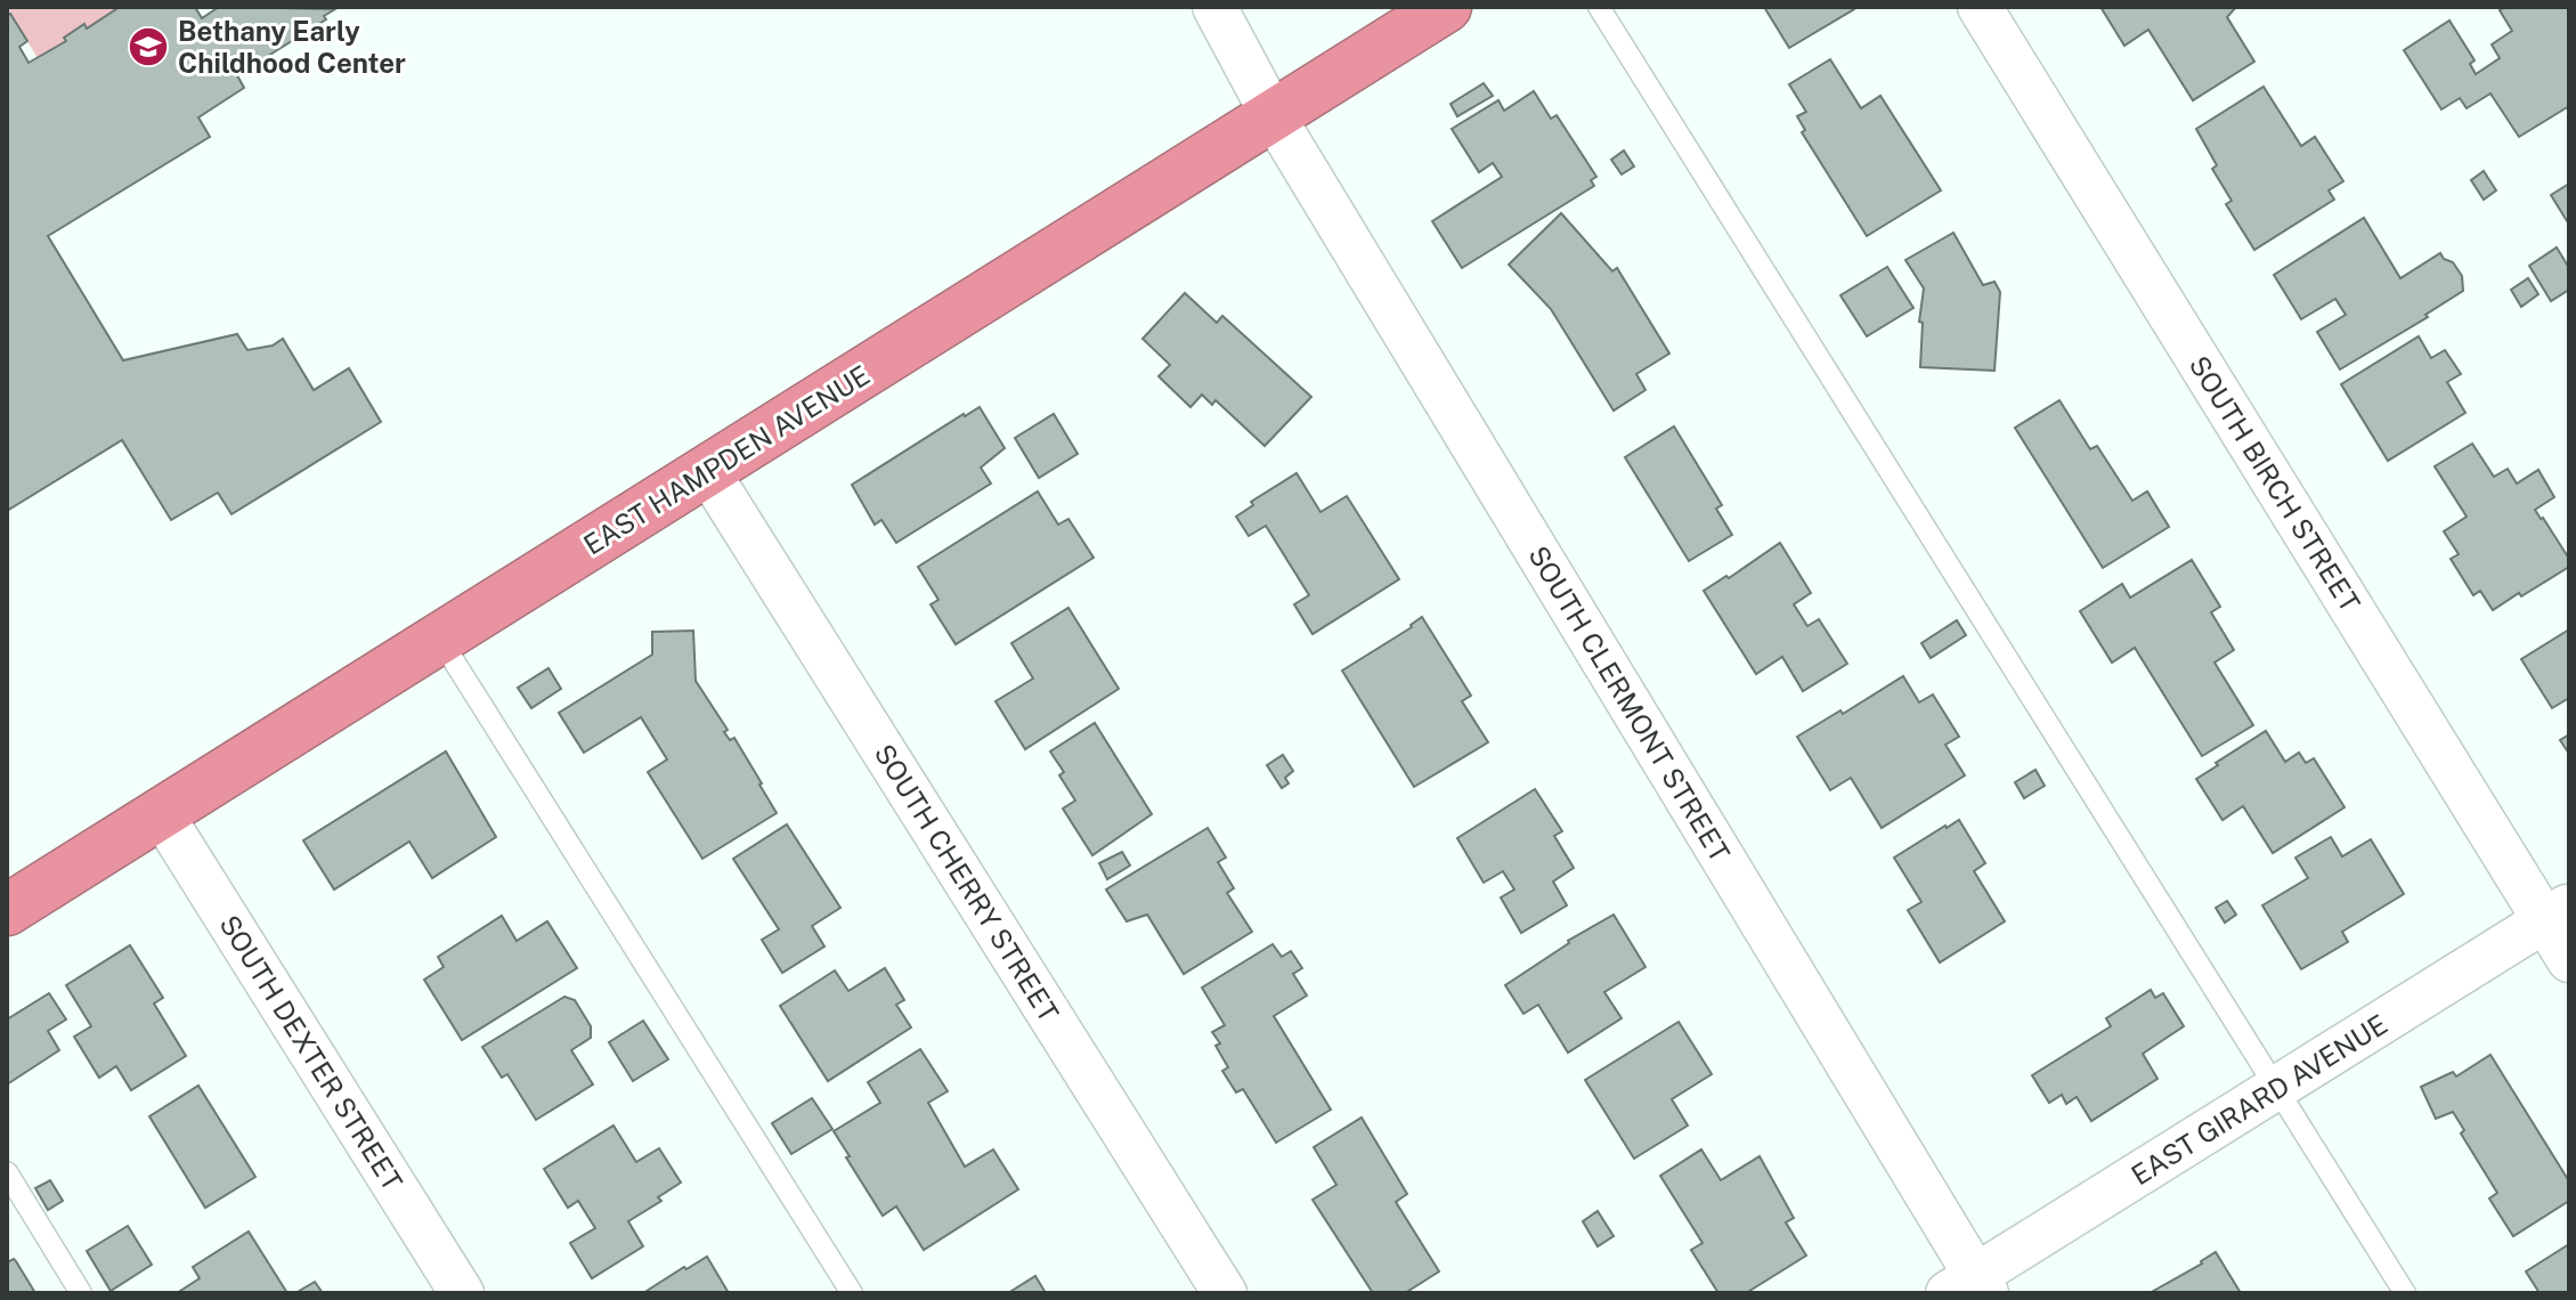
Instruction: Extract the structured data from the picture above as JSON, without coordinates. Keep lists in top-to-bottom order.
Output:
{
  "streets": {
    "highway": ["EAST HAMPDEN AVENUE"],
    "street": [
      "SOUTH BIRCH STREET",
      "SOUTH CLERMONT STREET",
      "SOUTH CHERRY STREET",
      "SOUTH DEXTER STREET",
      "EAST GIRARD AVENUE"
    ]
  },
  "crossings": [
    ["EAST HAMPDEN AVENUE", "SOUTH CLERMONT STREET"],
    ["EAST HAMPDEN AVENUE", "SOUTH CHERRY STREET"],
    ["EAST HAMPDEN AVENUE", "SOUTH DEXTER STREET"],
    ["SOUTH BIRCH STREET", "EAST GIRARD AVENUE"],
    ["SOUTH CLERMONT STREET", "EAST GIRARD AVENUE"]
  ],
  "places": {
    "school or university": ["Bethany Early Childhood Center"]
  }
}
